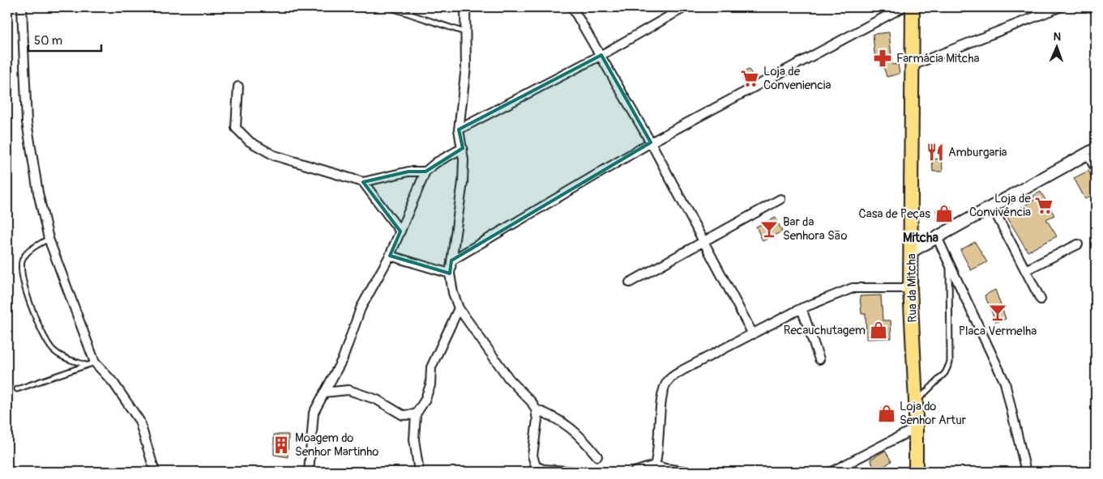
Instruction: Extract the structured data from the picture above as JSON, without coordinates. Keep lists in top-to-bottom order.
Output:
{
  "streets": {
    "main road": ["Rua da Mitcha"]
  },
  "districts": ["Mitcha"],
  "places": {
    "pharmacy": ["Farmácia Mitcha"],
    "supermarket": ["Loja de Conveniencia", "Loja de Convivência"],
    "restaurant": ["Amburgaria"],
    "shop": ["Casa de Peças", "Recauchutagem", "Loja do Senhor Artur"],
    "bar": ["Bar da Senhora São", "Placa Vermelha"],
    "building": ["Moagem do Senhor Martinho"]
  },
  "scale_bar": "50 m",
  "north": "top"
}
